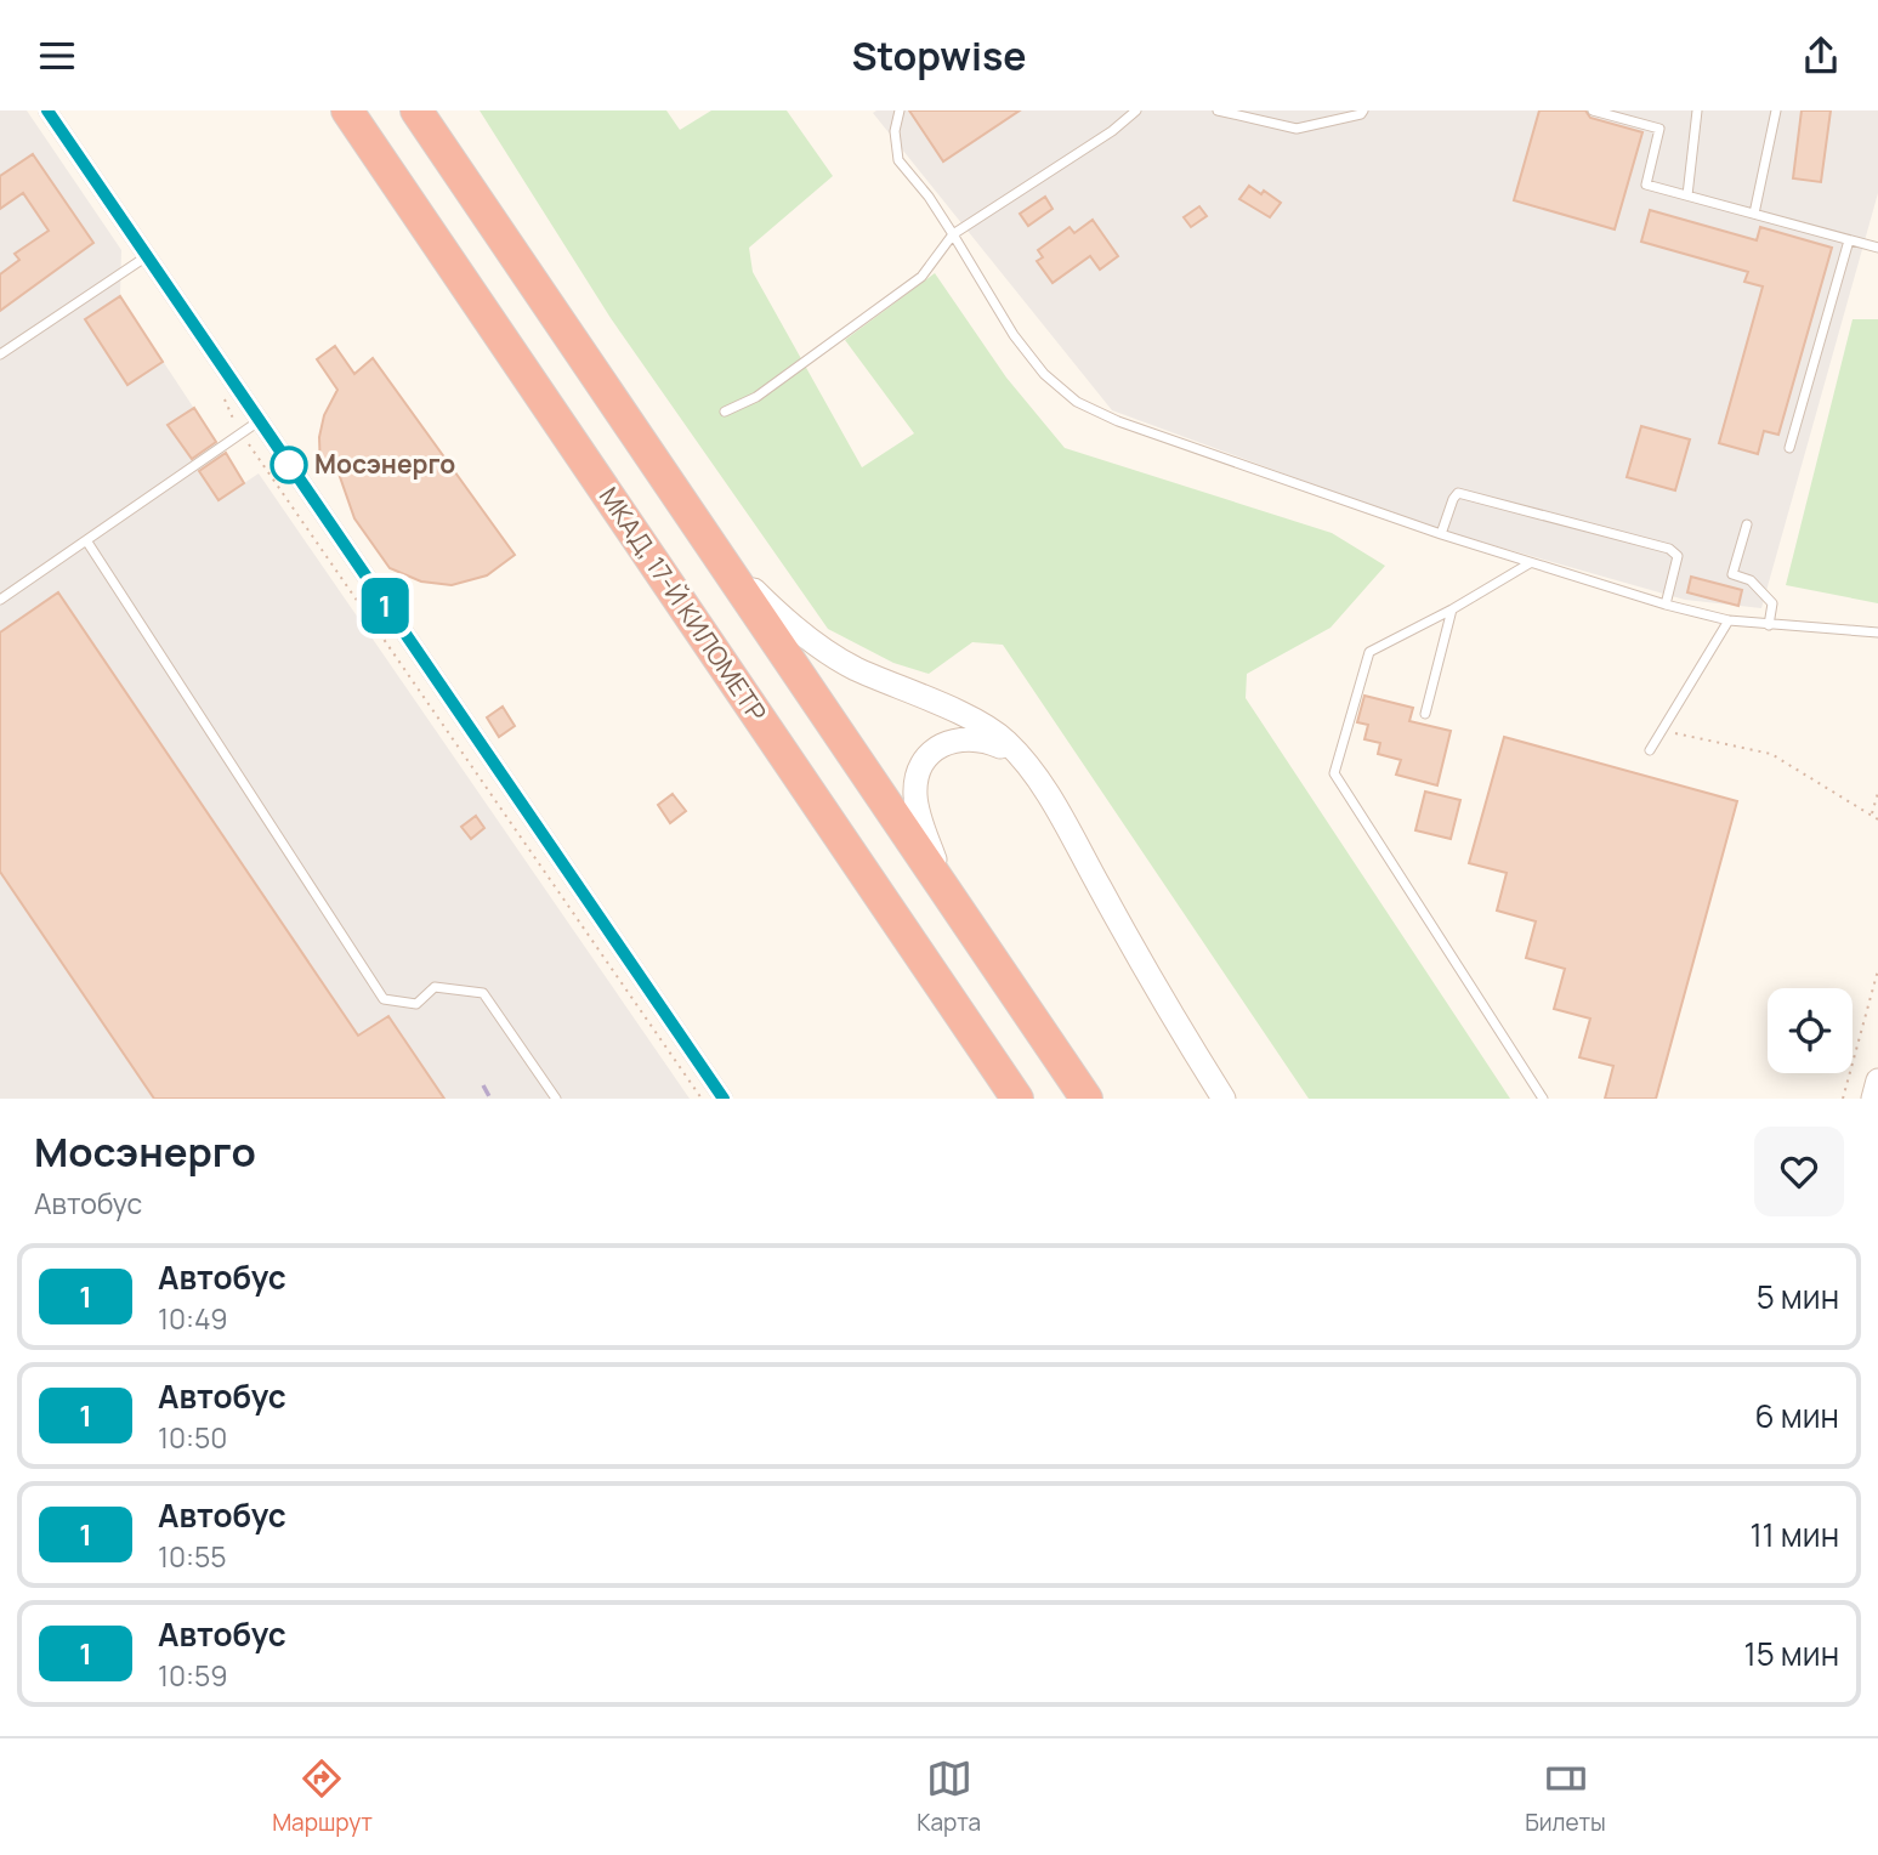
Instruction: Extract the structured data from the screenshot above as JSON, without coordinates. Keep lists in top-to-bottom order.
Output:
{
  "streets": {
    "highway": ["МКАД, 17-Й КИЛОМЕТР"]
  },
  "places": ["Мосэнерго"],
  "lines": ["bus line 1"],
  "page": {
    "header": "Stopwise",
    "on_map": "1",
    "heading": ["Мосэнерго", "Автобус"],
    "list": [
      {
        "mark": "1",
        "name": "Автобус",
        "note": "10:49",
        "value": "5 мин"
      },
      {
        "mark": "1",
        "name": "Автобус",
        "note": "10:50",
        "value": "6 мин"
      },
      {
        "mark": "1",
        "name": "Автобус",
        "note": "10:55",
        "value": "11 мин"
      },
      {
        "mark": "1",
        "name": "Автобус",
        "note": "10:59",
        "value": "15 мин"
      }
    ],
    "tabs": ["Маршрут", "Карта", "Билеты"]
  }
}
